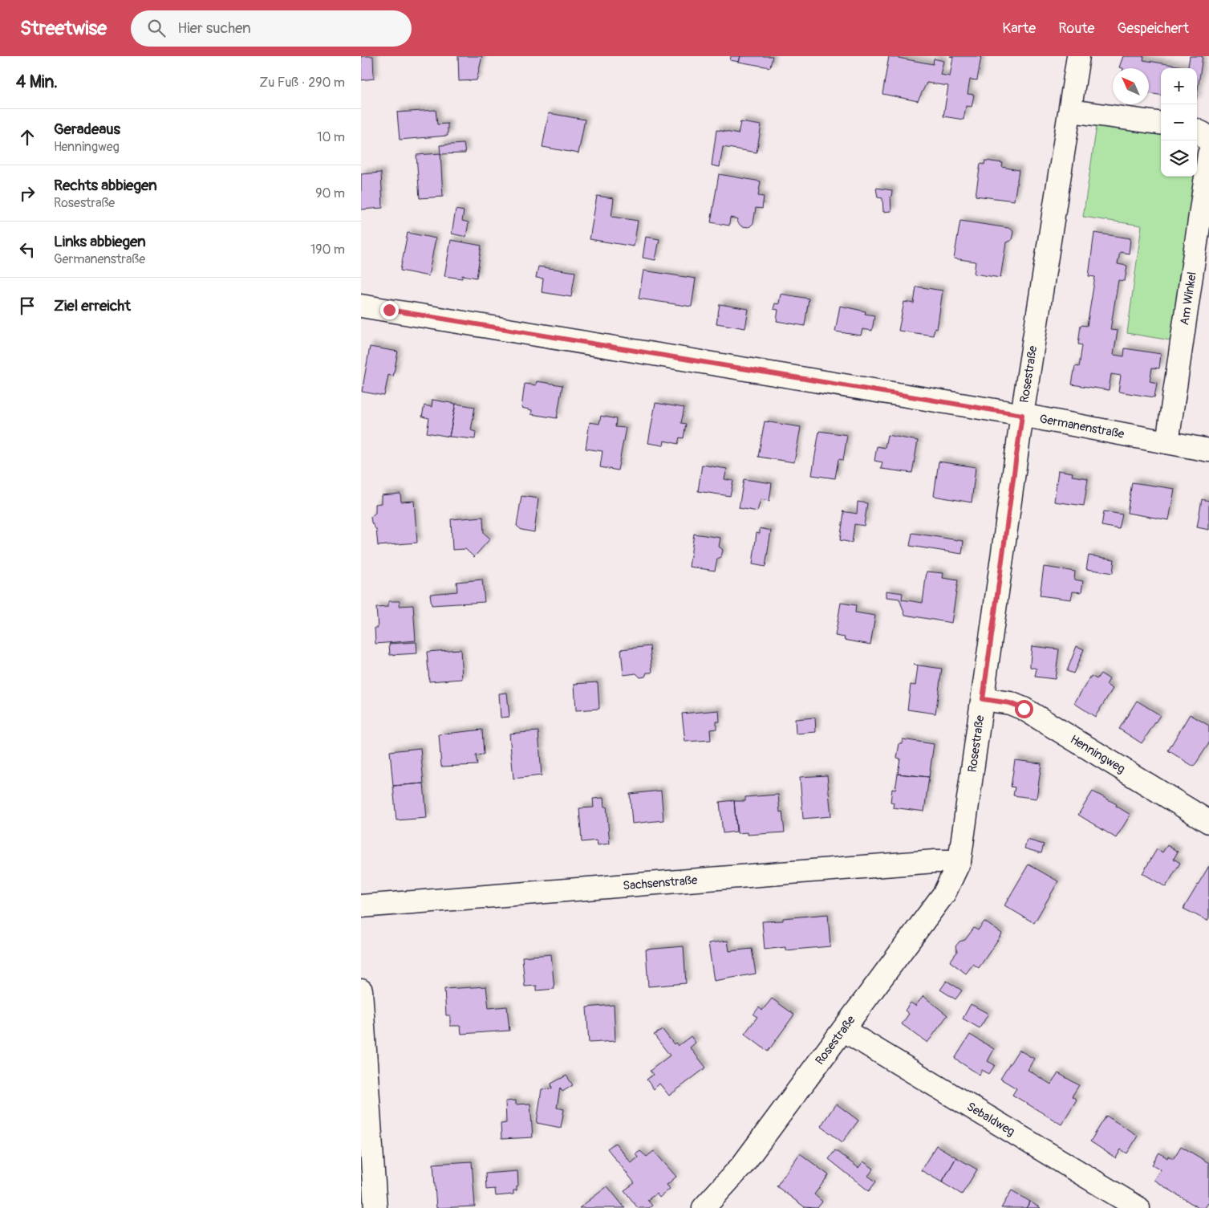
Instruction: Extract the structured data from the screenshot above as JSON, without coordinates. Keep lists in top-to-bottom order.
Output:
{
  "streets": {
    "street": [
      "Am Winkel",
      "Rosestraße",
      "Germanenstraße",
      "Henningweg",
      "Sachsenstraße",
      "Sebaldweg"
    ]
  },
  "crossings": [
    ["Am Winkel", "Germanenstraße"],
    ["Rosestraße", "Germanenstraße"],
    ["Rosestraße", "Henningweg"],
    ["Rosestraße", "Sachsenstraße"],
    ["Rosestraße", "Sebaldweg"]
  ],
  "north": "top left",
  "page": {
    "header": "Streetwise",
    "search": "Hier suchen",
    "nav": ["Karte", "Route", "Gespeichert"],
    "heading": ["4 Min.", "Zu Fuß · 290 m"],
    "map_buttons": ["+", "−"],
    "list": [
      ["Geradeaus", "Henningweg", "10 m"],
      ["Rechts abbiegen", "Rosestraße", "90 m"],
      ["Links abbiegen", "Germanenstraße", "190 m"],
      "Ziel erreicht"
    ]
  }
}
